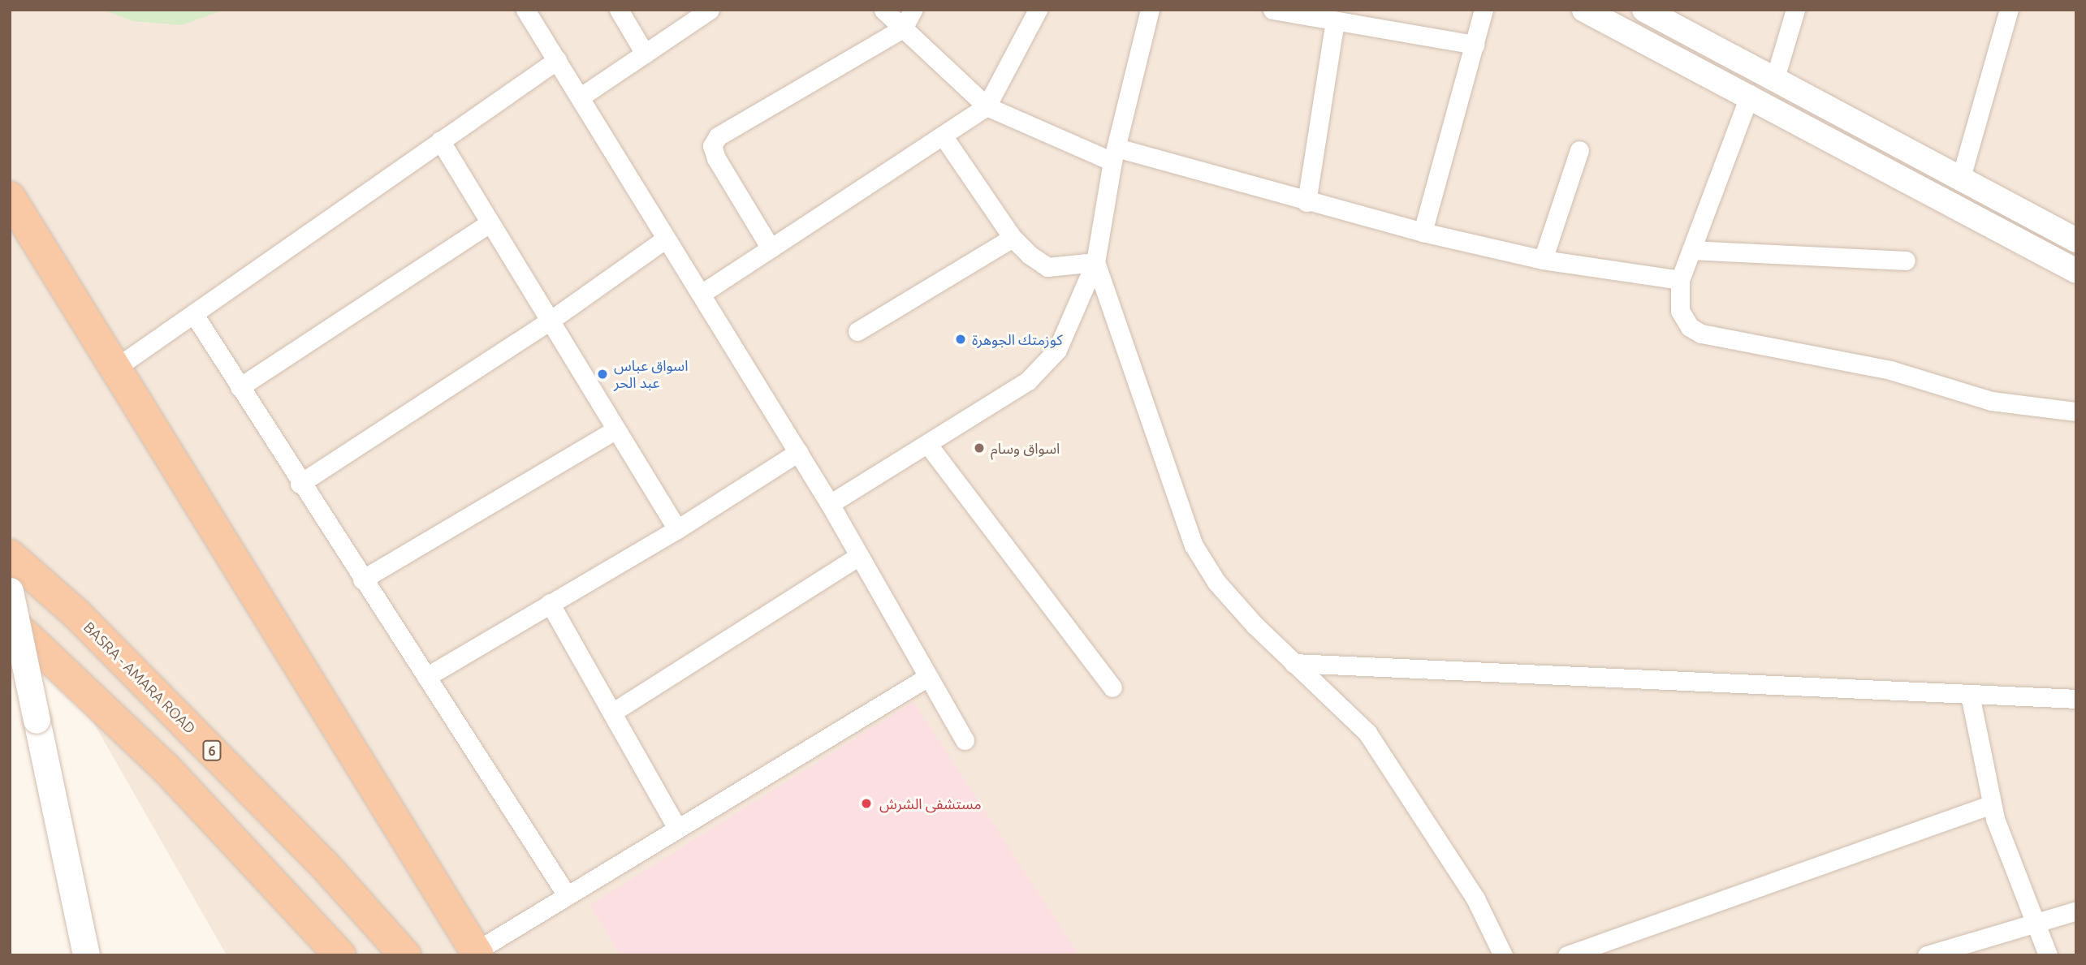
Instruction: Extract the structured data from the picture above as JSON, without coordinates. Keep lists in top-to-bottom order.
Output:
{
  "streets": {
    "highway": ["BASRA - AMARA ROAD", "6"]
  },
  "places": [
    "كوزمتك الجوهرة",
    "اسواق عباس عبد الحر",
    "اسواق وسام",
    "مستشفى الشرش"
  ]
}
